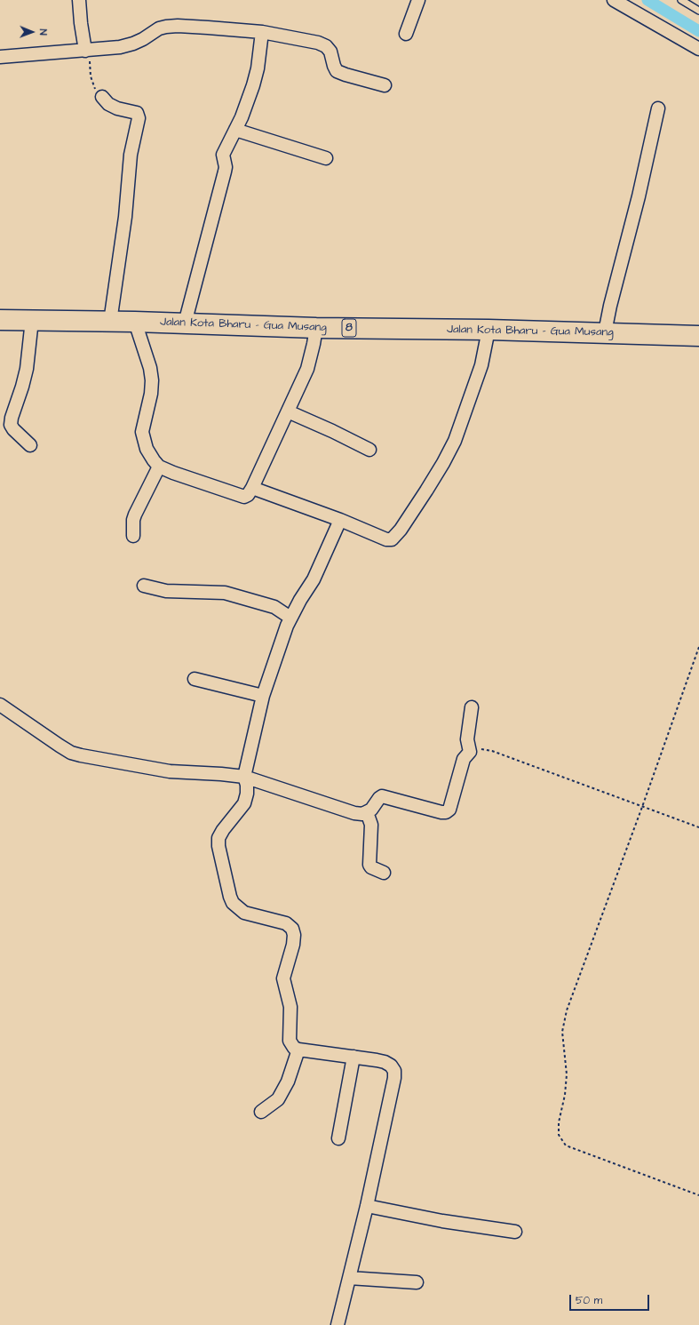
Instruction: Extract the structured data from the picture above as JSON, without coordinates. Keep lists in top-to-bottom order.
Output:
{
  "streets": {
    "main road": ["Jalan Kota Bharu – Gua Musang", "8"]
  },
  "scale_bar": "50 m",
  "north": "right"
}
